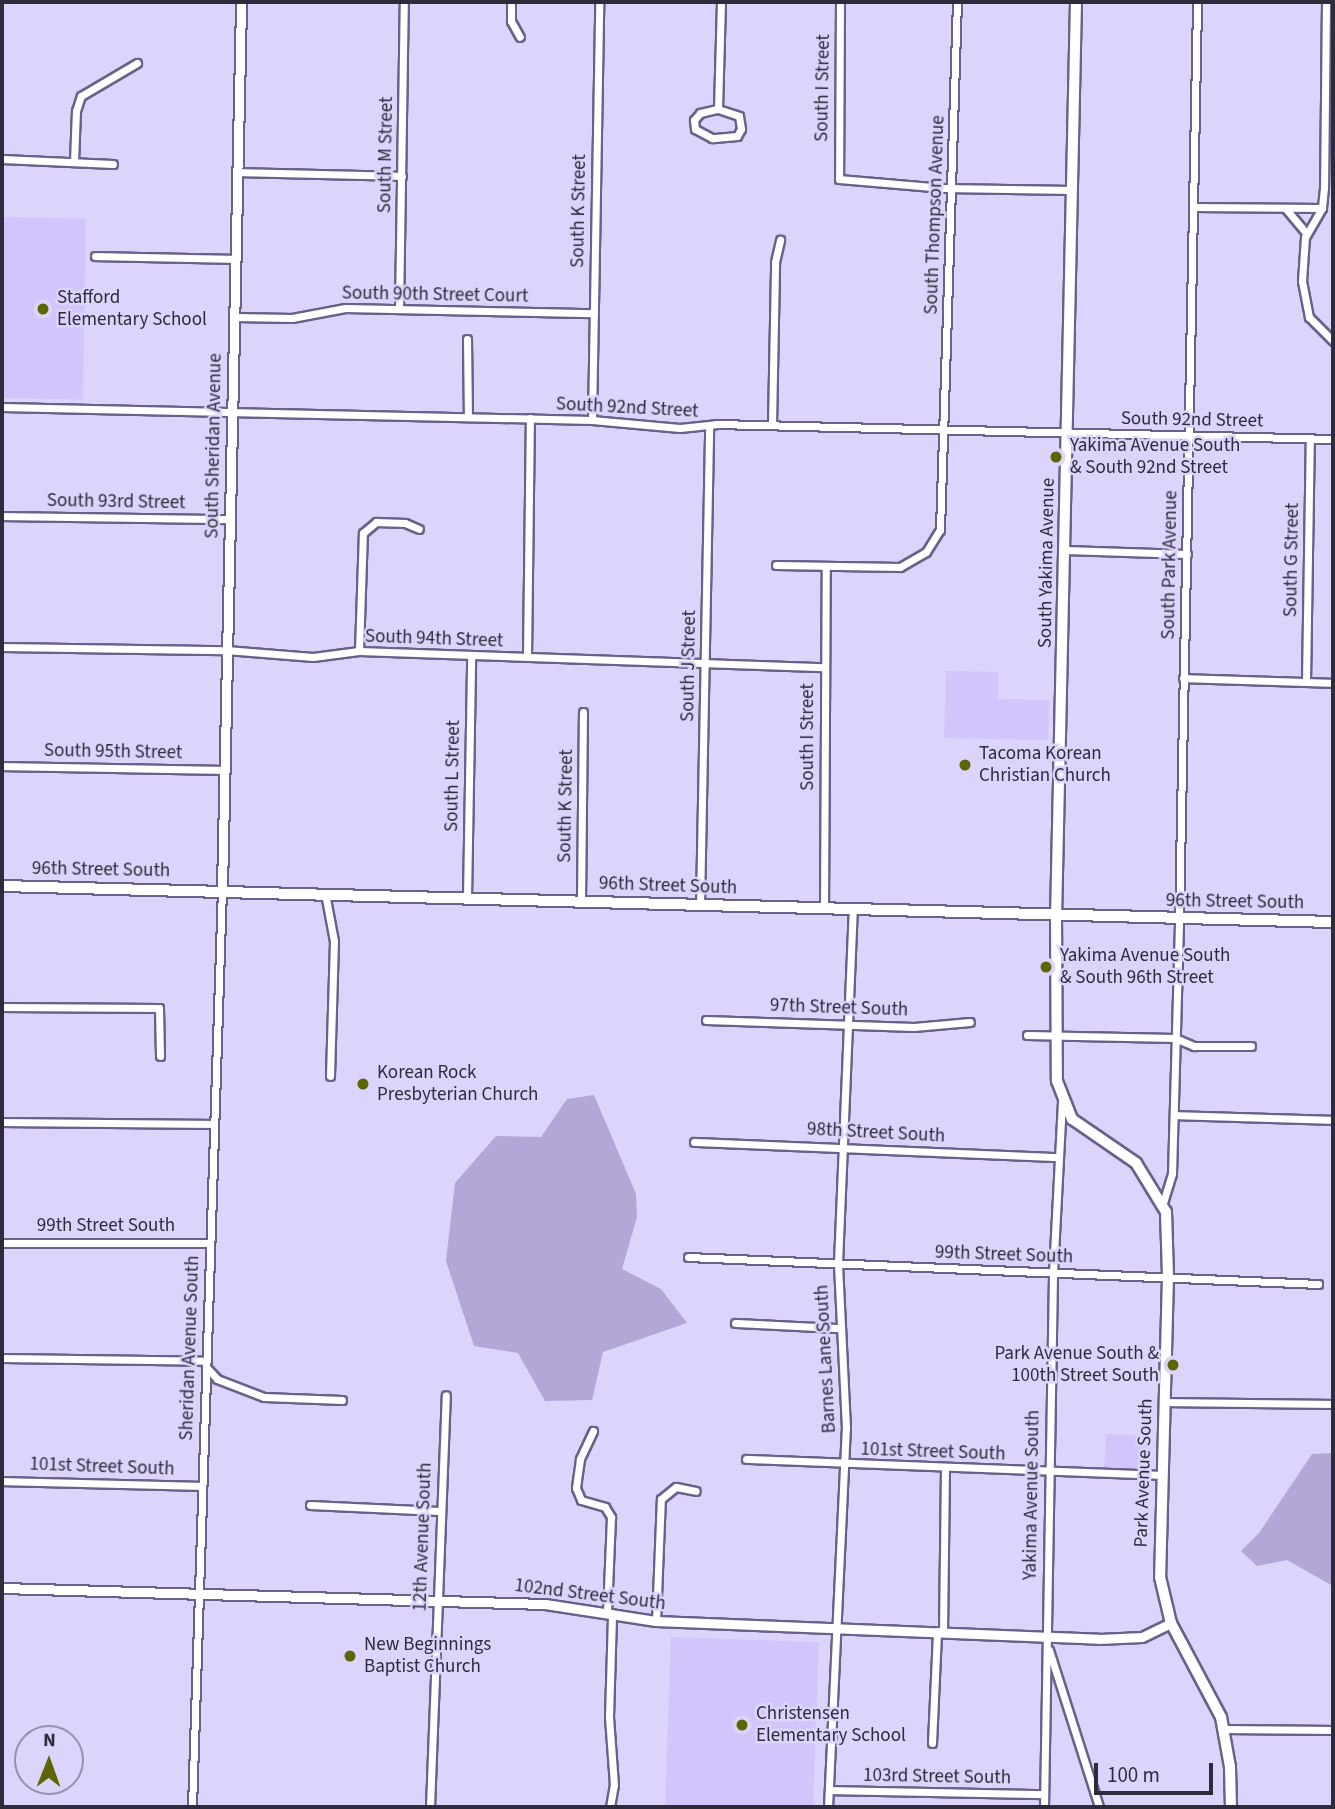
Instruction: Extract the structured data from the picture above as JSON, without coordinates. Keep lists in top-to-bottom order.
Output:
{
  "streets": {
    "main road": [
      "South Yakima Avenue",
      "96th Street South",
      "Park Avenue South",
      "Yakima Avenue South"
    ],
    "street": [
      "South I Street",
      "South M Street",
      "South K Street",
      "South Thompson Avenue",
      "South 90th Street Court",
      "South 92nd Street",
      "South Sheridan Avenue",
      "South 93rd Street",
      "South G Street",
      "South Park Avenue",
      "South 94th Street",
      "South J Street",
      "South 95th Street",
      "South L Street",
      "97th Street South",
      "98th Street South",
      "99th Street South",
      "Sheridan Avenue South",
      "Barnes Lane South",
      "101st Street South",
      "12th Avenue South",
      "102nd Street South",
      "103rd Street South"
    ]
  },
  "crossings": [
    ["South I Street", "South Thompson Avenue"],
    ["South I Street", "South 94th Street"],
    ["South I Street", "96th Street South"],
    ["South M Street", "South 90th Street Court"],
    ["South K Street", "South 90th Street Court"],
    ["South K Street", "South 92nd Street"],
    ["South K Street", "96th Street South"],
    ["South Thompson Avenue", "South 92nd Street"],
    ["South 90th Street Court", "South Sheridan Avenue"],
    ["South 92nd Street", "South Sheridan Avenue"],
    ["South 92nd Street", "South G Street"],
    ["South 92nd Street", "South Yakima Avenue"],
    ["South 92nd Street", "South Park Avenue"],
    ["South 92nd Street", "South J Street"],
    ["South Sheridan Avenue", "South 93rd Street"],
    ["South Sheridan Avenue", "South 94th Street"],
    ["South Sheridan Avenue", "South 95th Street"],
    ["South Sheridan Avenue", "96th Street South"],
    ["South Sheridan Avenue", "Sheridan Avenue South"],
    ["South Yakima Avenue", "96th Street South"],
    ["South Yakima Avenue", "Yakima Avenue South"],
    ["South Park Avenue", "96th Street South"],
    ["South Park Avenue", "Park Avenue South"],
    ["South 94th Street", "South J Street"],
    ["South 94th Street", "South L Street"],
    ["South J Street", "96th Street South"],
    ["South L Street", "96th Street South"],
    ["96th Street South", "Sheridan Avenue South"],
    ["96th Street South", "Barnes Lane South"],
    ["96th Street South", "Park Avenue South"],
    ["96th Street South", "Yakima Avenue South"],
    ["97th Street South", "Barnes Lane South"],
    ["98th Street South", "Barnes Lane South"],
    ["98th Street South", "Yakima Avenue South"],
    ["99th Street South", "Sheridan Avenue South"],
    ["99th Street South", "Barnes Lane South"],
    ["99th Street South", "Park Avenue South"],
    ["99th Street South", "Yakima Avenue South"],
    ["Sheridan Avenue South", "101st Street South"],
    ["Sheridan Avenue South", "102nd Street South"],
    ["Barnes Lane South", "101st Street South"],
    ["Barnes Lane South", "102nd Street South"],
    ["Barnes Lane South", "103rd Street South"],
    ["101st Street South", "Park Avenue South"],
    ["101st Street South", "Yakima Avenue South"],
    ["Park Avenue South", "102nd Street South"],
    ["Yakima Avenue South", "102nd Street South"],
    ["Yakima Avenue South", "103rd Street South"],
    ["12th Avenue South", "102nd Street South"]
  ],
  "places": [
    "Stafford Elementary School",
    "Yakima Avenue South & South 92nd Street",
    "Tacoma Korean Christian Church",
    "Yakima Avenue South & South 96th Street",
    "Korean Rock Presbyterian Church",
    "Park Avenue South & 100th Street South",
    "New Beginnings Baptist Church",
    "Christensen Elementary School"
  ],
  "scale_bar": "100 m",
  "north": "top"
}
